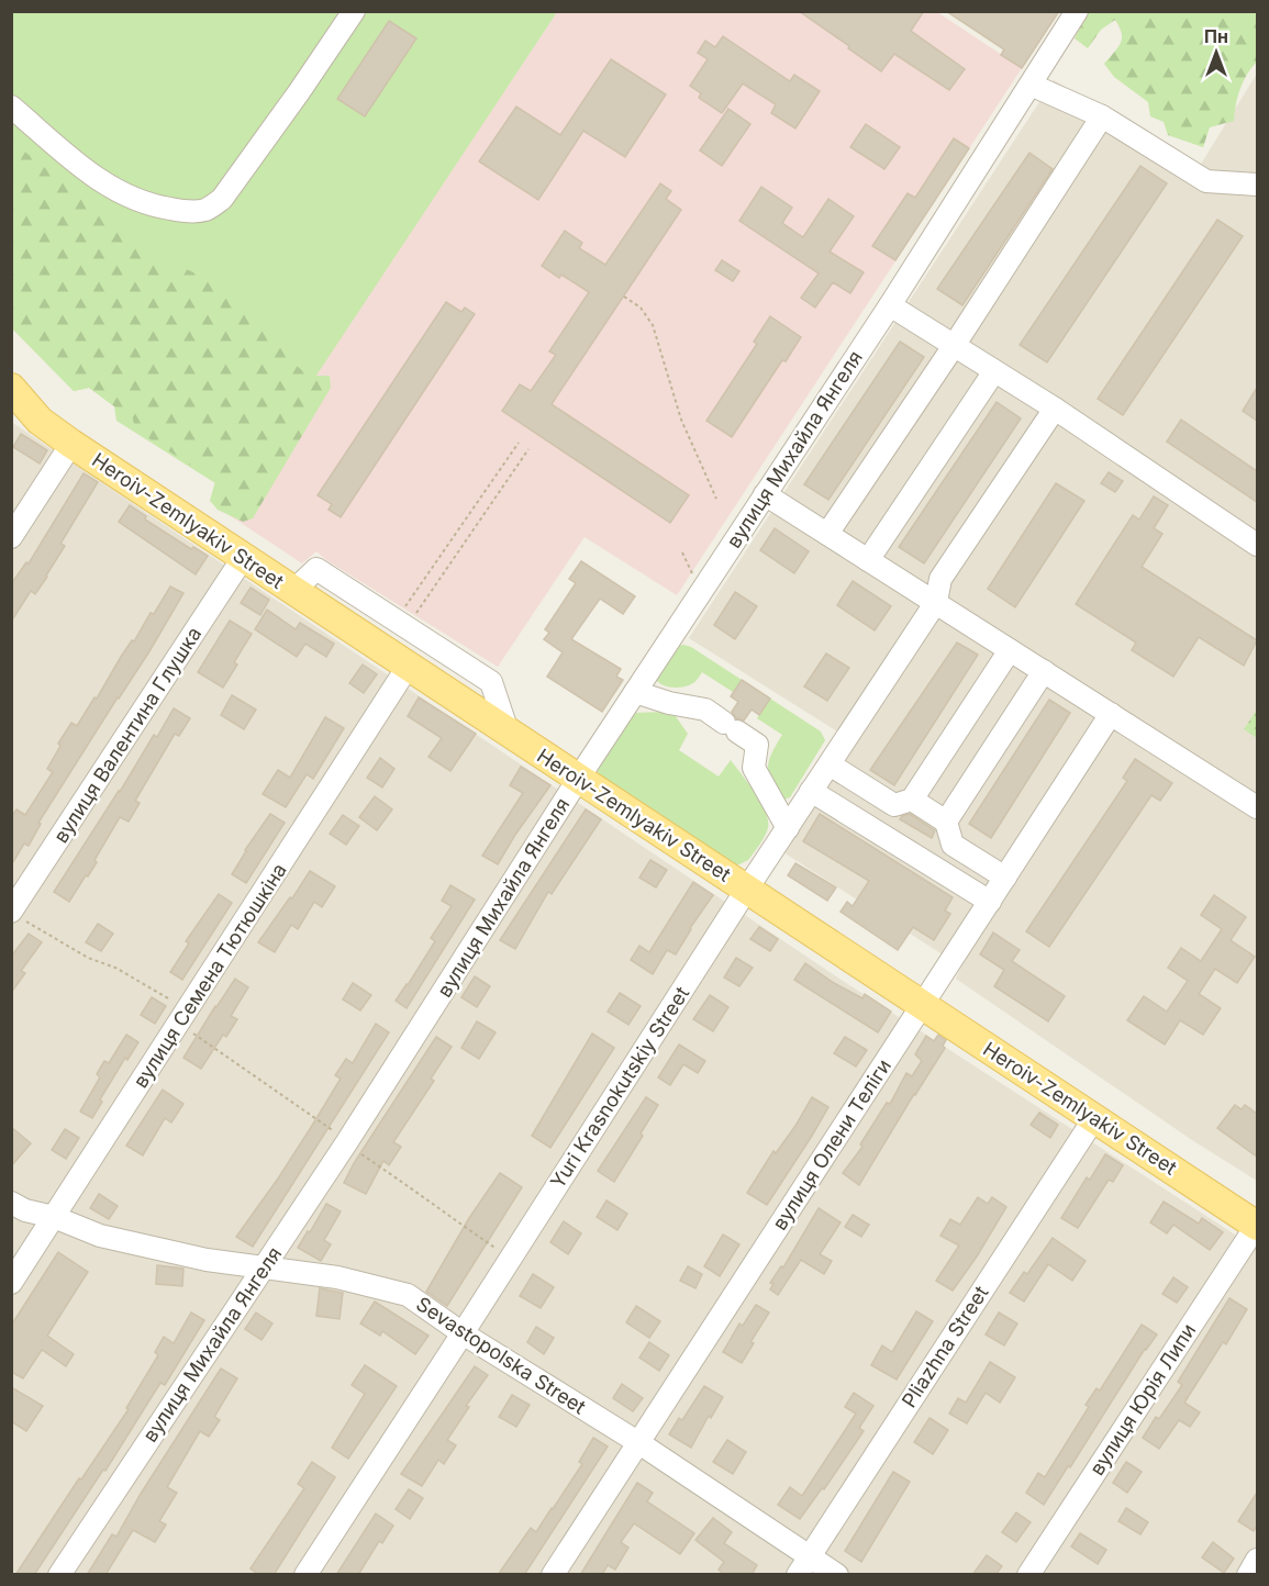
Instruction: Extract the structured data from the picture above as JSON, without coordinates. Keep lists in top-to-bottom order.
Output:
{
  "streets": {
    "main road": ["Heroiv-Zemlyakiv Street"],
    "street": [
      "вулиця Михайла Янгеля",
      "вулиця Валентина Глушка",
      "вулиця Семена Тютюшкіна",
      "Yuri Krasnokutskiy Street",
      "вулиця Олени Теліги",
      "Pliazhna Street",
      "Sevastopolska Street",
      "вулиця Юрія Липи"
    ]
  },
  "crossings": [
    ["вулиця Михайла Янгеля", "Heroiv-Zemlyakiv Street"],
    ["вулиця Михайла Янгеля", "Sevastopolska Street"],
    ["Heroiv-Zemlyakiv Street", "вулиця Валентина Глушка"],
    ["Heroiv-Zemlyakiv Street", "вулиця Семена Тютюшкіна"],
    ["Heroiv-Zemlyakiv Street", "Yuri Krasnokutskiy Street"],
    ["Heroiv-Zemlyakiv Street", "вулиця Олени Теліги"],
    ["Heroiv-Zemlyakiv Street", "Pliazhna Street"],
    ["Heroiv-Zemlyakiv Street", "вулиця Юрія Липи"],
    ["вулиця Семена Тютюшкіна", "Sevastopolska Street"],
    ["Yuri Krasnokutskiy Street", "Sevastopolska Street"],
    ["вулиця Олени Теліги", "Sevastopolska Street"],
    ["Pliazhna Street", "Sevastopolska Street"]
  ],
  "north": "top"
}
